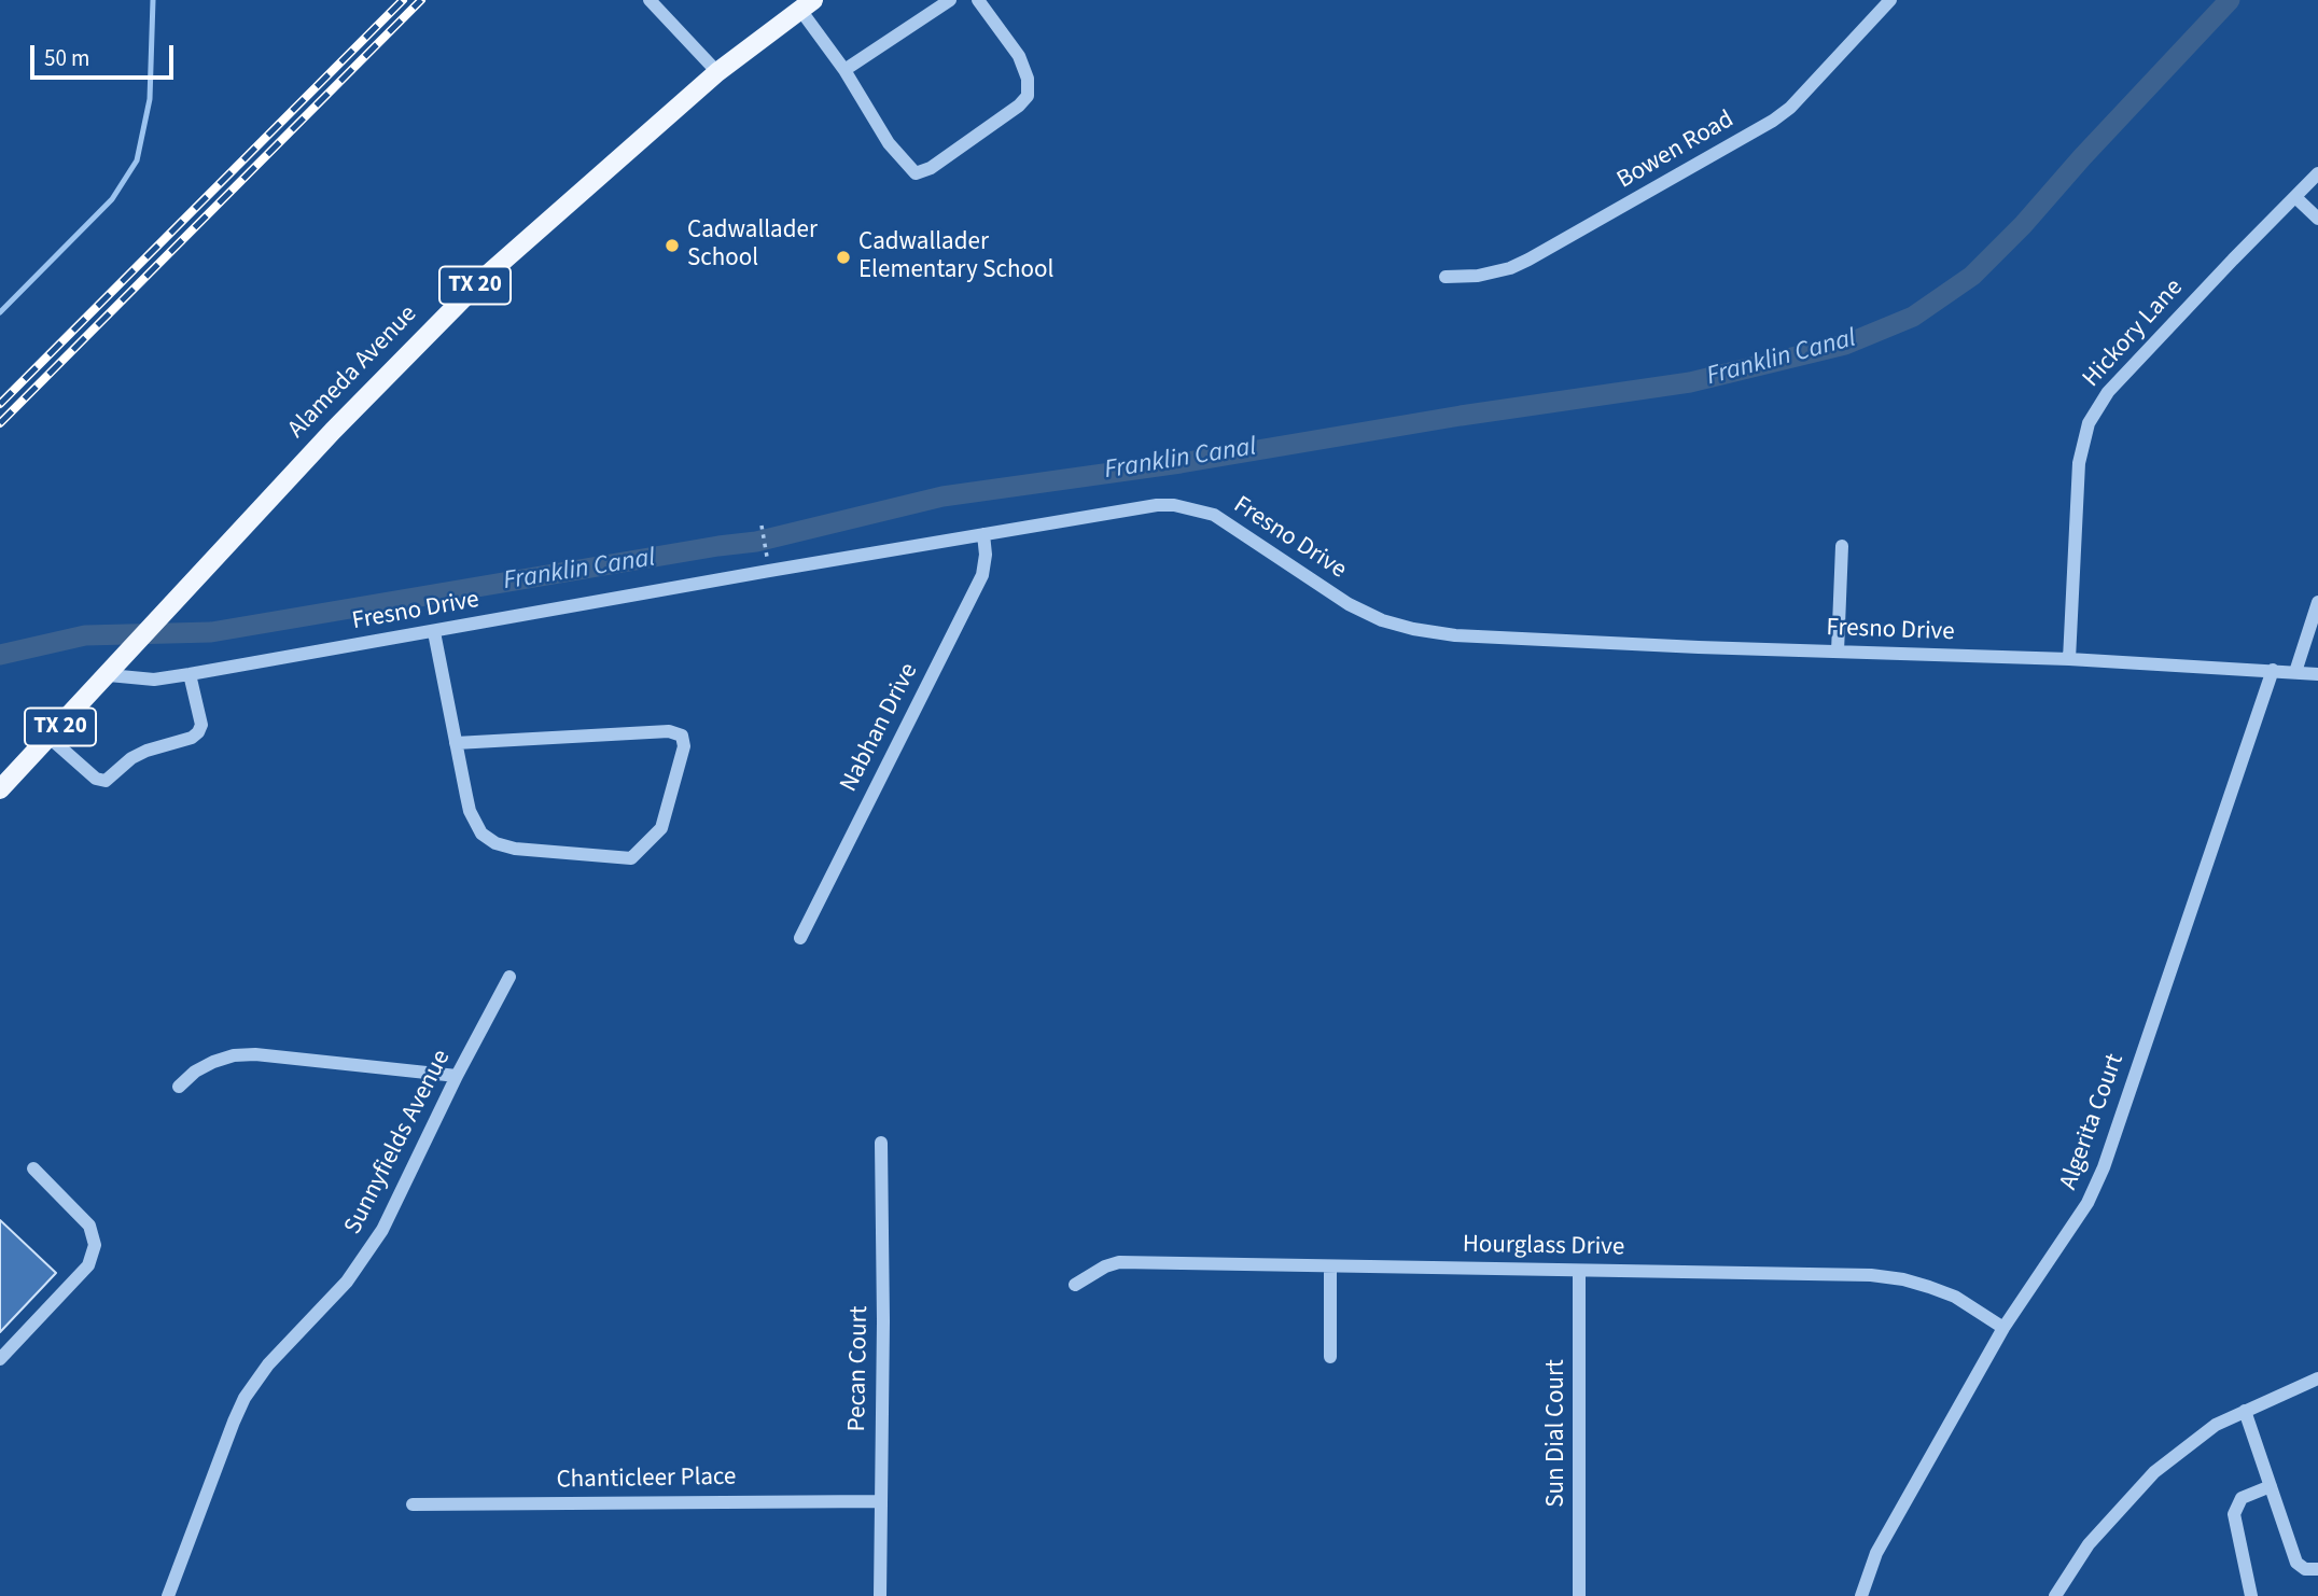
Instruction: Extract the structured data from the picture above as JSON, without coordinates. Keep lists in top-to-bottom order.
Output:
{
  "streets": {
    "main road": ["TX 20", "Alameda Avenue"],
    "street": [
      "Bowen Road",
      "Hickory Lane",
      "Fresno Drive",
      "Nabhan Drive",
      "Algerita Court",
      "Sunnyfields Avenue",
      "Hourglass Drive",
      "Pecan Court",
      "Sun Dial Court",
      "Chanticleer Place"
    ]
  },
  "crossings": [
    ["Hickory Lane", "Fresno Drive"],
    ["Alameda Avenue", "Fresno Drive"],
    ["Fresno Drive", "Nabhan Drive"],
    ["Fresno Drive", "Algerita Court"],
    ["Algerita Court", "Hourglass Drive"],
    ["Hourglass Drive", "Sun Dial Court"],
    ["Pecan Court", "Chanticleer Place"]
  ],
  "water": ["Franklin Canal"],
  "places": ["Cadwallader School", "Cadwallader Elementary School"],
  "scale_bar": "50 m"
}
